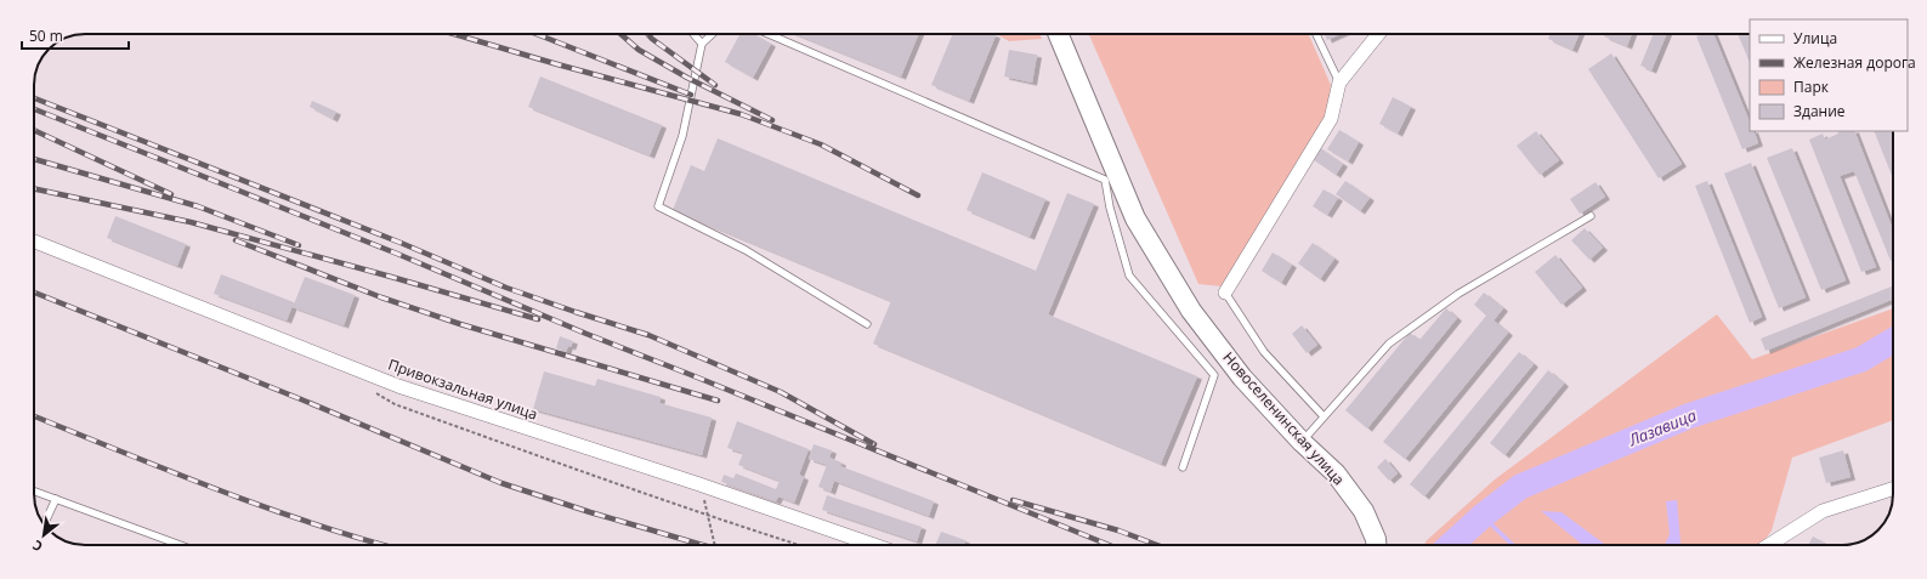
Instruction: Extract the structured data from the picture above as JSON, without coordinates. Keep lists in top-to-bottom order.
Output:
{
  "streets": {
    "main road": ["Новоселенинская улица"],
    "street": ["Привокзальная улица"]
  },
  "water": ["Лазавица"],
  "legend": [
    "Улица",
    "Железная дорога",
    "Парк",
    "Здание"
  ],
  "scale_bar": "50 m",
  "north": "bottom left"
}
